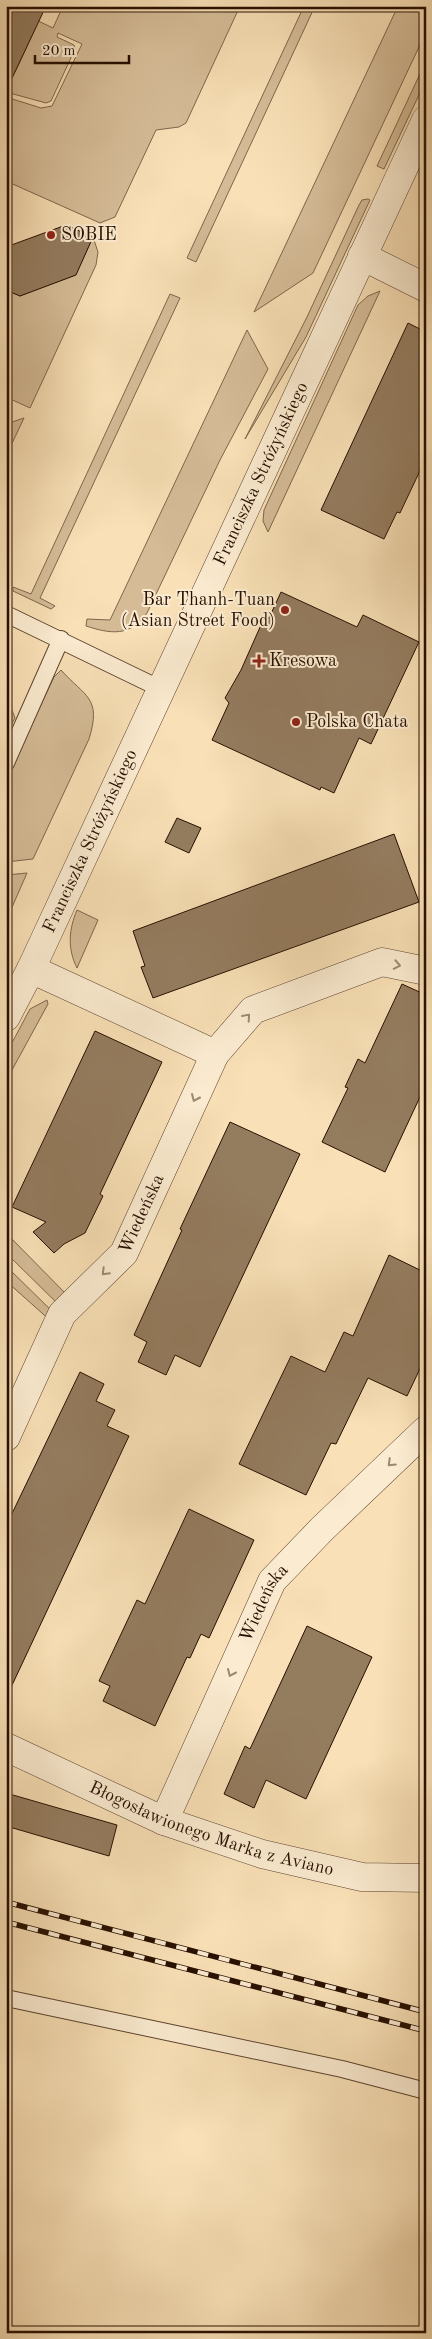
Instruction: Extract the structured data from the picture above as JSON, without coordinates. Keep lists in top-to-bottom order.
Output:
{
  "streets": {
    "street": ["Franciszka Stróżyńskiego", "Wiedeńska", "Błogosławionego Marka z Aviano"]
  },
  "crossings": [
    ["Wiedeńska", "Błogosławionego Marka z Aviano"]
  ],
  "places": {
    "other": ["SOBIE", "Bar Thanh-Tuan (Asian Street Food)", "Polska Chata"],
    "health": ["Kresowa"]
  },
  "scale_bar": "20 m"
}
